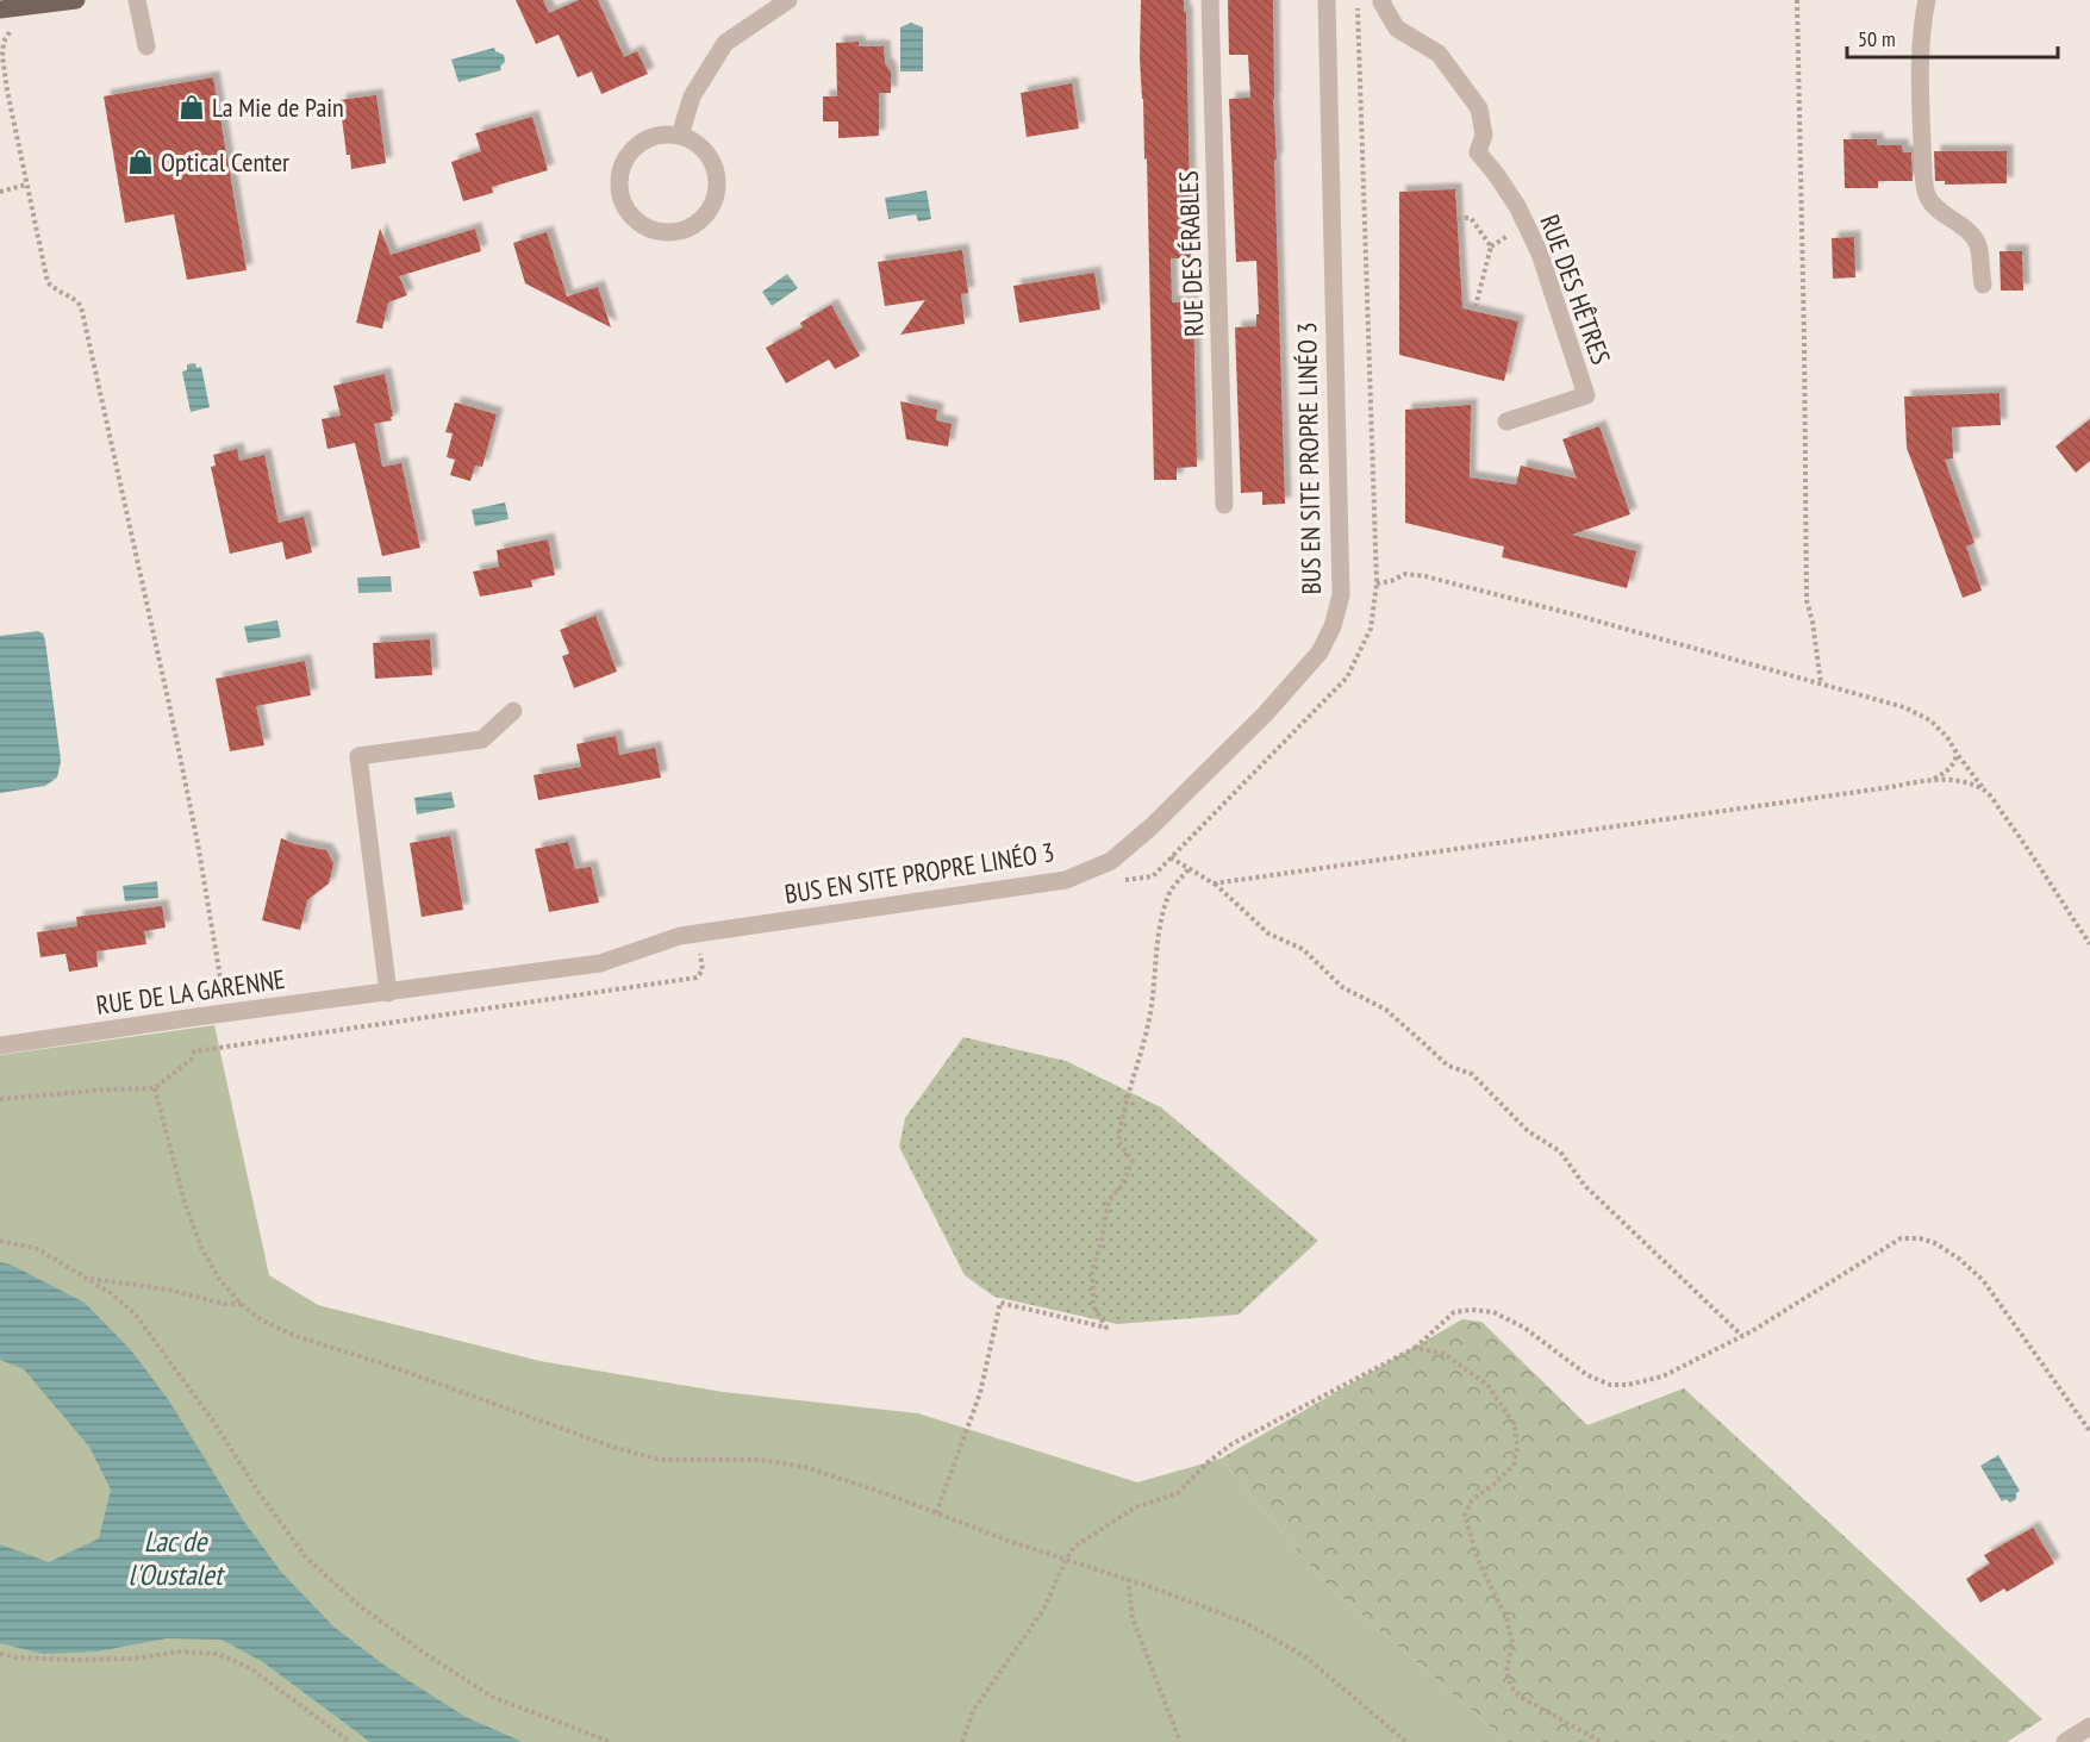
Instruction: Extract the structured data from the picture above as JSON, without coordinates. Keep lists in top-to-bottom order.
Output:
{
  "streets": {
    "street": [
      "RUE DES ÉRABLES",
      "RUE DES HÊTRES",
      "BUS EN SITE PROPRE LINÉO 3",
      "RUE DE LA GARENNE"
    ]
  },
  "crossings": [
    ["BUS EN SITE PROPRE LINÉO 3", "RUE DE LA GARENNE"]
  ],
  "water": ["Lac de l'Oustalet"],
  "places": {
    "shop": ["La Mie de Pain", "Optical Center"]
  },
  "scale_bar": "50 m"
}
